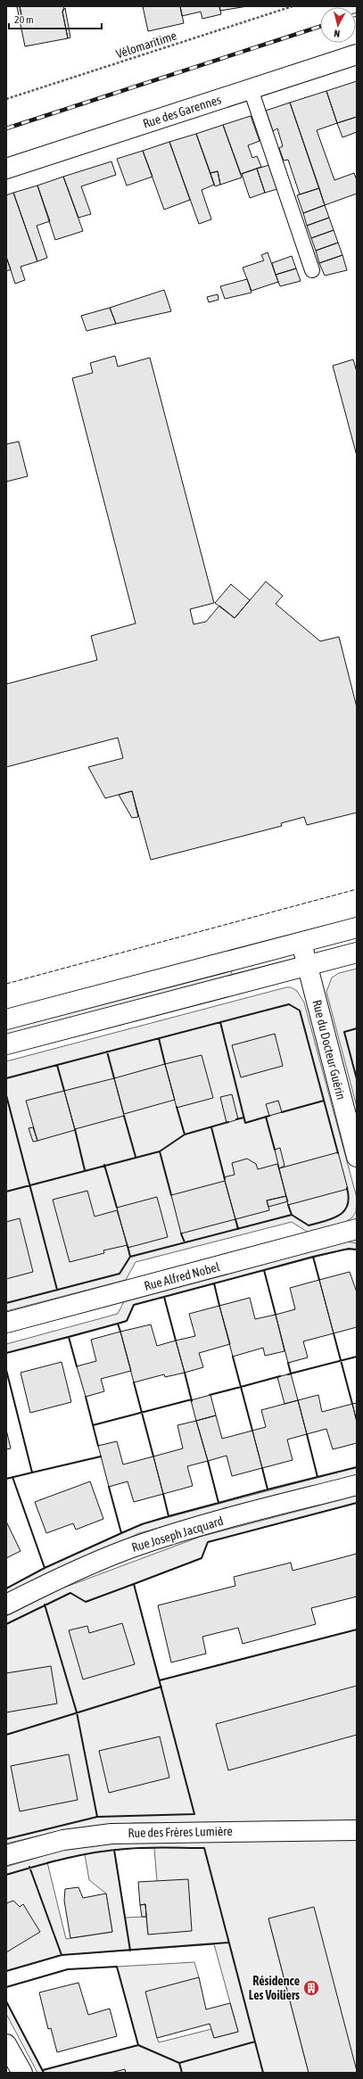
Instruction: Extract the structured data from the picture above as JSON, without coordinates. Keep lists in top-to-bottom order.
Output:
{
  "streets": {
    "street": [
      "Rue des Garennes",
      "Rue du Docteur Guérin",
      "Rue Alfred Nobel",
      "Rue Joseph Jacquard",
      "Rue des Frères Lumière"
    ],
    "path": ["Vélomaritime"]
  },
  "places": {
    "building": ["Résidence Les Voiliers"]
  },
  "scale_bar": "20 m",
  "north": "bottom"
}
